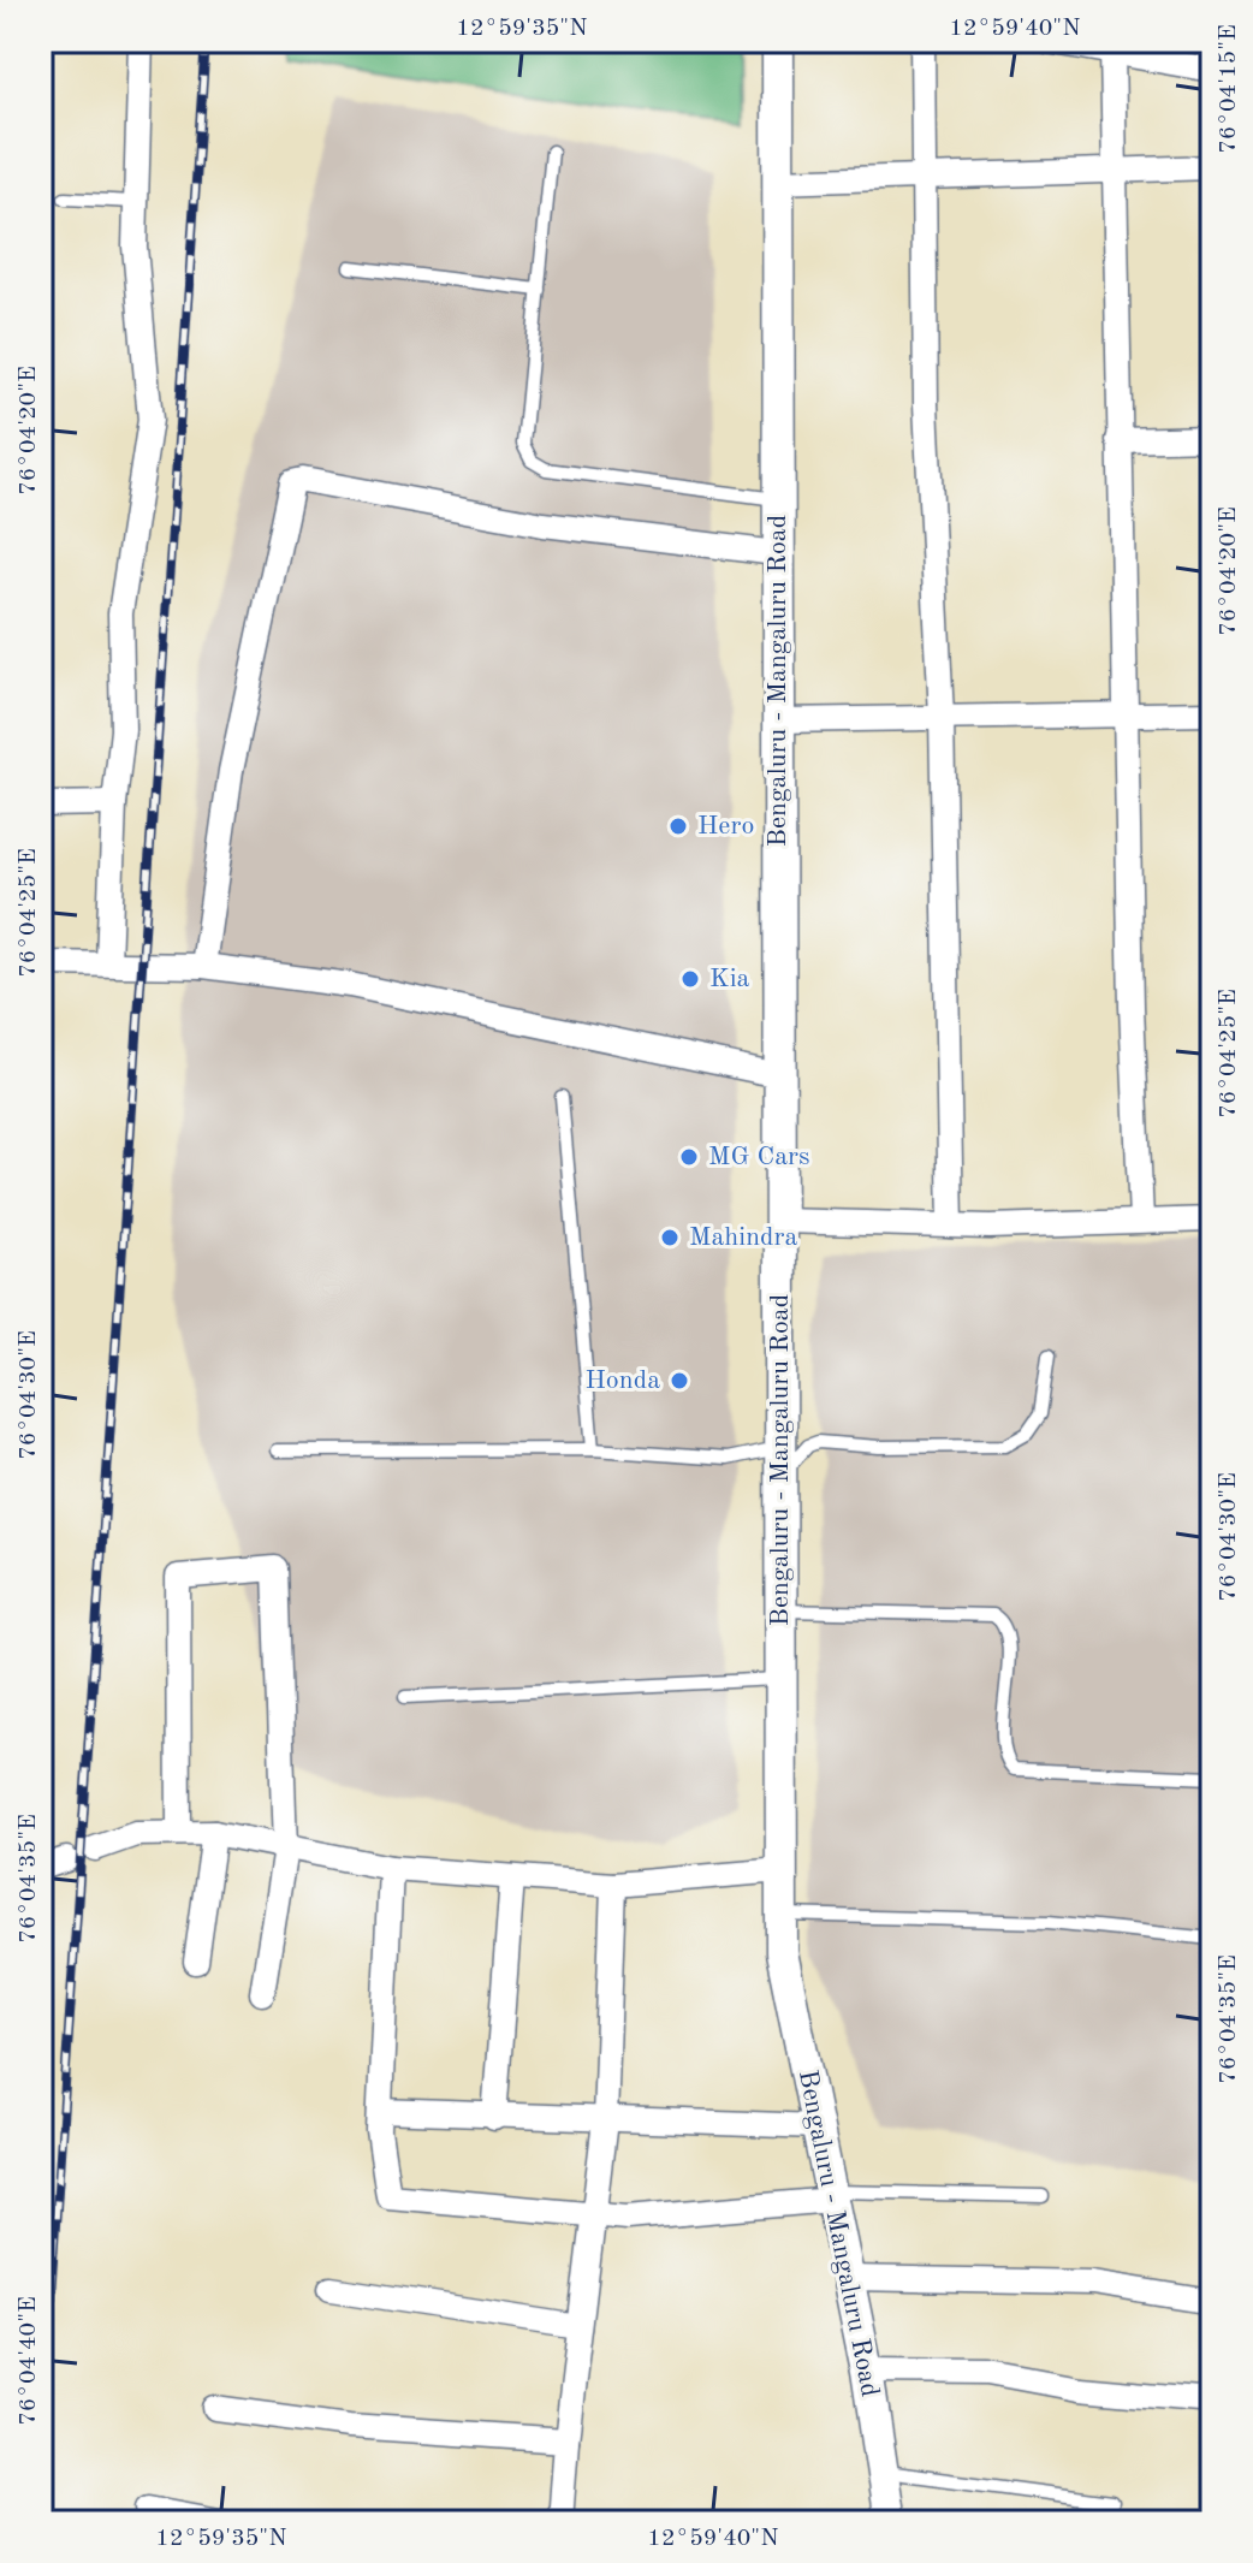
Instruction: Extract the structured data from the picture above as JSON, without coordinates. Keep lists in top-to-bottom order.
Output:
{
  "streets": {
    "street": ["Bengaluru - Mangaluru Road"]
  },
  "places": [
    "Hero",
    "Kia",
    "MG Cars",
    "Mahindra",
    "Honda"
  ],
  "coordinates": [
    "12°59'35\"N",
    "12°59'40\"N",
    "76°04'15\"E",
    "76°04'20\"E",
    "76°04'25\"E",
    "76°04'30\"E",
    "76°04'35\"E",
    "76°04'40\"E"
  ]
}
